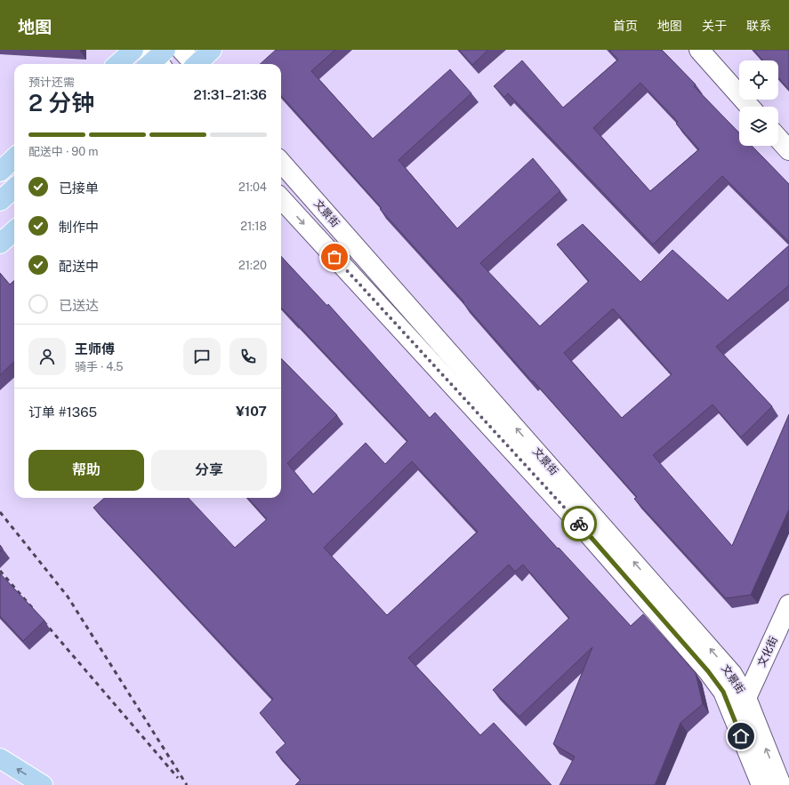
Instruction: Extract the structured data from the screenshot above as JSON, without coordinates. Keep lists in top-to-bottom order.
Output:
{
  "streets": {
    "main road": ["文景街", "文化街"]
  },
  "crossings": [
    ["文景街", "文化街"]
  ],
  "page": {
    "header": "地图",
    "nav": [
      "首页",
      "地图",
      "关于",
      "联系"
    ],
    "heading": ["2 分钟", "预计还需", "21:31–21:36"],
    "panel": [
      "王师傅",
      "骑手 · 4.5",
      "订单 #1365",
      "¥107"
    ],
    "bar": "配送中 · 90 m",
    "list": [
      ["已接单", "21:04"],
      ["制作中", "21:18"],
      ["配送中", "21:20"],
      "已送达"
    ],
    "buttons": ["帮助", "分享"]
  }
}
